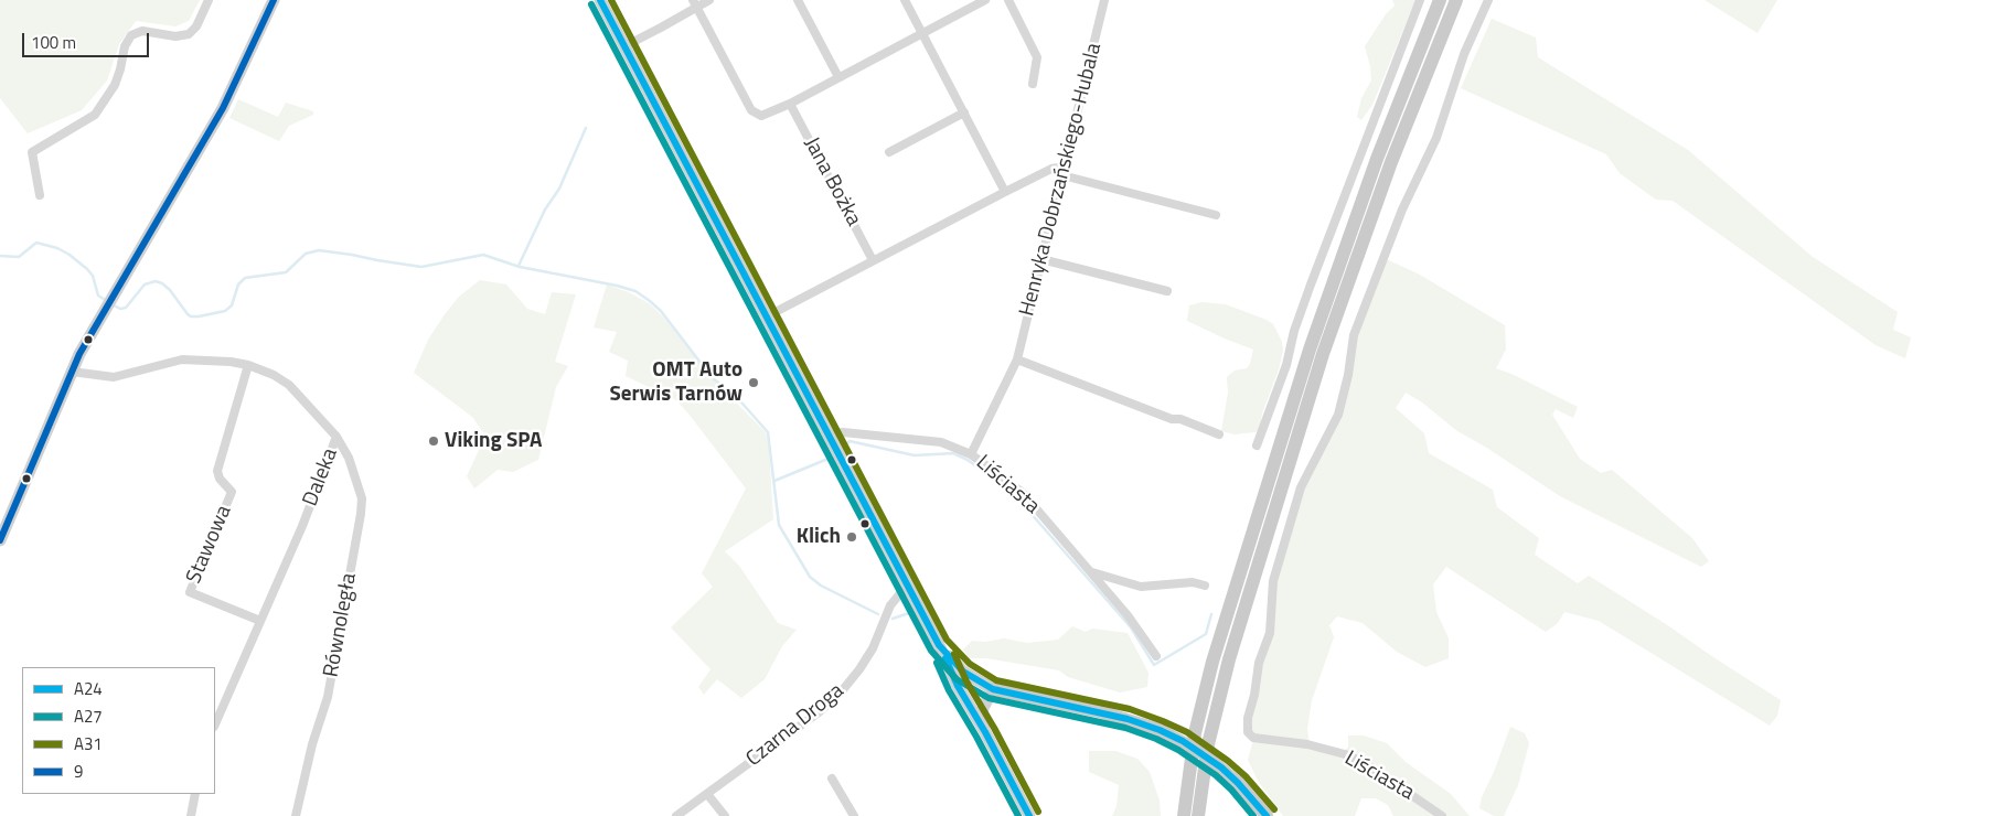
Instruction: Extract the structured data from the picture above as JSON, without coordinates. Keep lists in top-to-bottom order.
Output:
{
  "streets": {
    "street": [
      "Henryka Dobrzańskiego-Hubala",
      "Jana Bożka",
      "Daleka",
      "Liściasta",
      "Stawowa",
      "Równoległa",
      "Czarna Droga"
    ]
  },
  "crossings": [
    ["Henryka Dobrzańskiego-Hubala", "Liściasta"],
    ["Daleka", "Stawowa"],
    ["Daleka", "Równoległa"]
  ],
  "places": ["OMT Auto Serwis Tarnów", "Viking SPA", "Klich"],
  "lines": [
    "transit line A24",
    "transit line A31",
    "transit line 9",
    "transit line A27"
  ],
  "legend": [
    "A24",
    "A27",
    "A31",
    "9"
  ],
  "scale_bar": "100 m"
}
